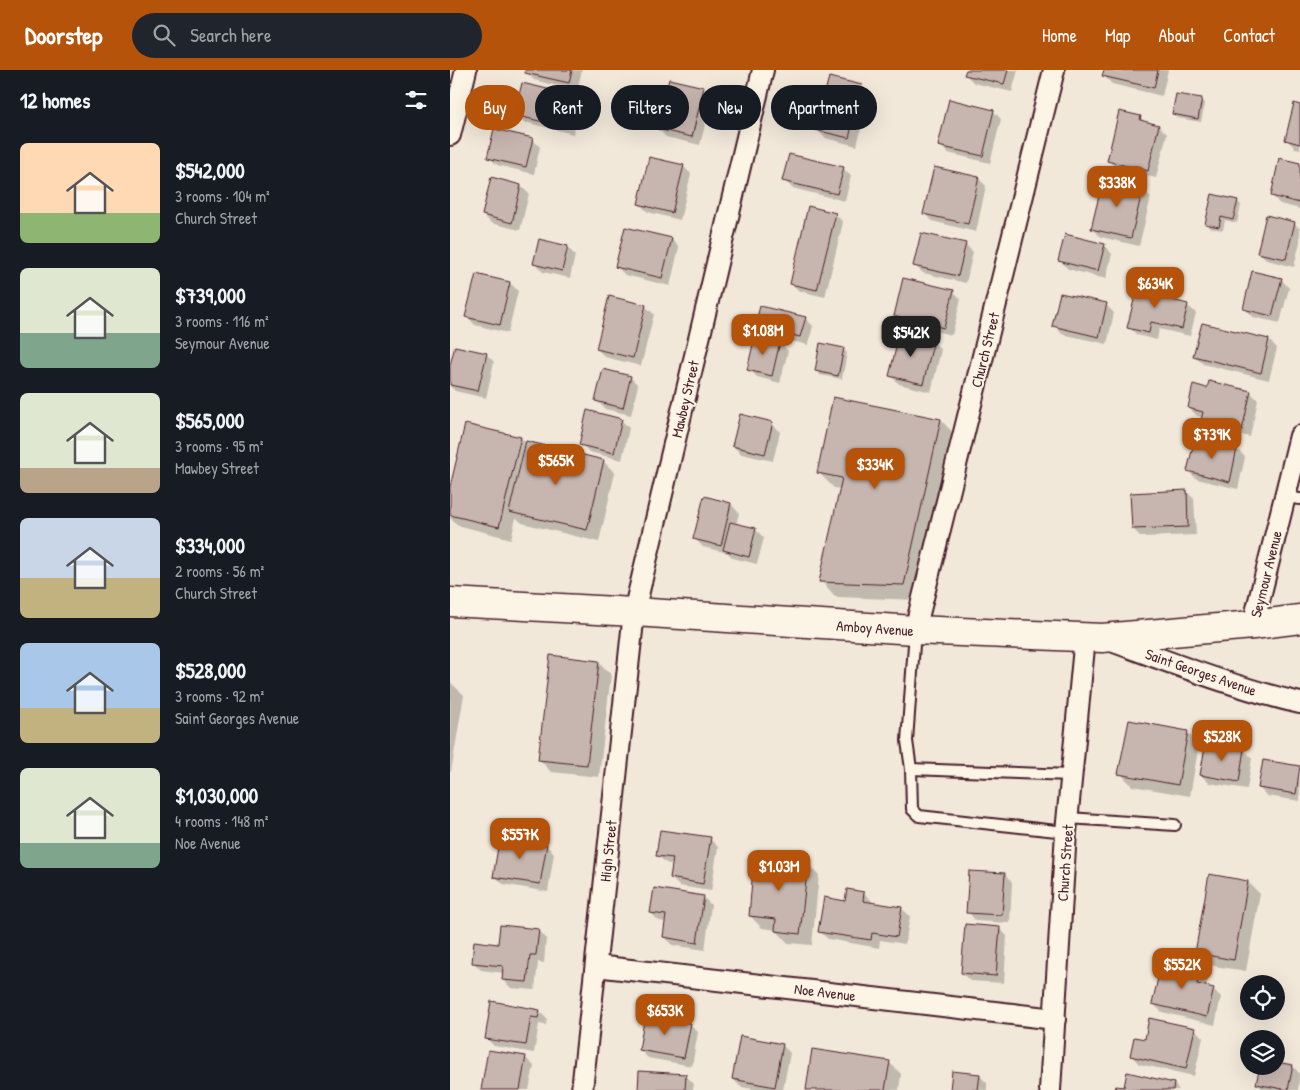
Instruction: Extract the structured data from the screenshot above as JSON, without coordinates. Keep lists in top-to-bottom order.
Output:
{
  "streets": {
    "main road": ["Amboy Avenue"],
    "street": [
      "Church Street",
      "Mawbey Street",
      "Seymour Avenue",
      "Saint Georges Avenue",
      "High Street",
      "Noe Avenue"
    ]
  },
  "crossings": [
    ["Church Street", "Amboy Avenue"],
    ["Church Street", "Saint Georges Avenue"],
    ["Church Street", "Noe Avenue"],
    ["Mawbey Street", "Amboy Avenue"],
    ["Mawbey Street", "High Street"],
    ["Seymour Avenue", "Amboy Avenue"],
    ["Amboy Avenue", "Saint Georges Avenue"],
    ["Amboy Avenue", "High Street"],
    ["High Street", "Noe Avenue"]
  ],
  "page": {
    "header": "Doorstep",
    "search": "Search here",
    "nav": [
      "Home",
      "Map",
      "About",
      "Contact"
    ],
    "heading": "12 homes",
    "chip": [
      "Buy",
      "Rent",
      "Filters",
      "New",
      "Apartment"
    ],
    "list": [
      {
        "name": "$542,000",
        "note": "3 rooms · 104 m² · Church Street"
      },
      {
        "name": "$739,000",
        "note": "3 rooms · 116 m² · Seymour Avenue"
      },
      {
        "name": "$565,000",
        "note": "3 rooms · 95 m² · Mawbey Street"
      },
      {
        "name": "$334,000",
        "note": "2 rooms · 56 m² · Church Street"
      },
      {
        "name": "$528,000",
        "note": "3 rooms · 92 m² · Saint Georges Avenue"
      },
      {
        "name": "$1,030,000",
        "note": "4 rooms · 148 m² · Noe Avenue"
      }
    ],
    "price": [
      "$338K",
      "$634K",
      "$1.08M",
      "$542K",
      "$739K",
      "$565K",
      "$334K",
      "$528K",
      "$557K",
      "$1.03M",
      "$552K",
      "$653K"
    ]
  }
}
